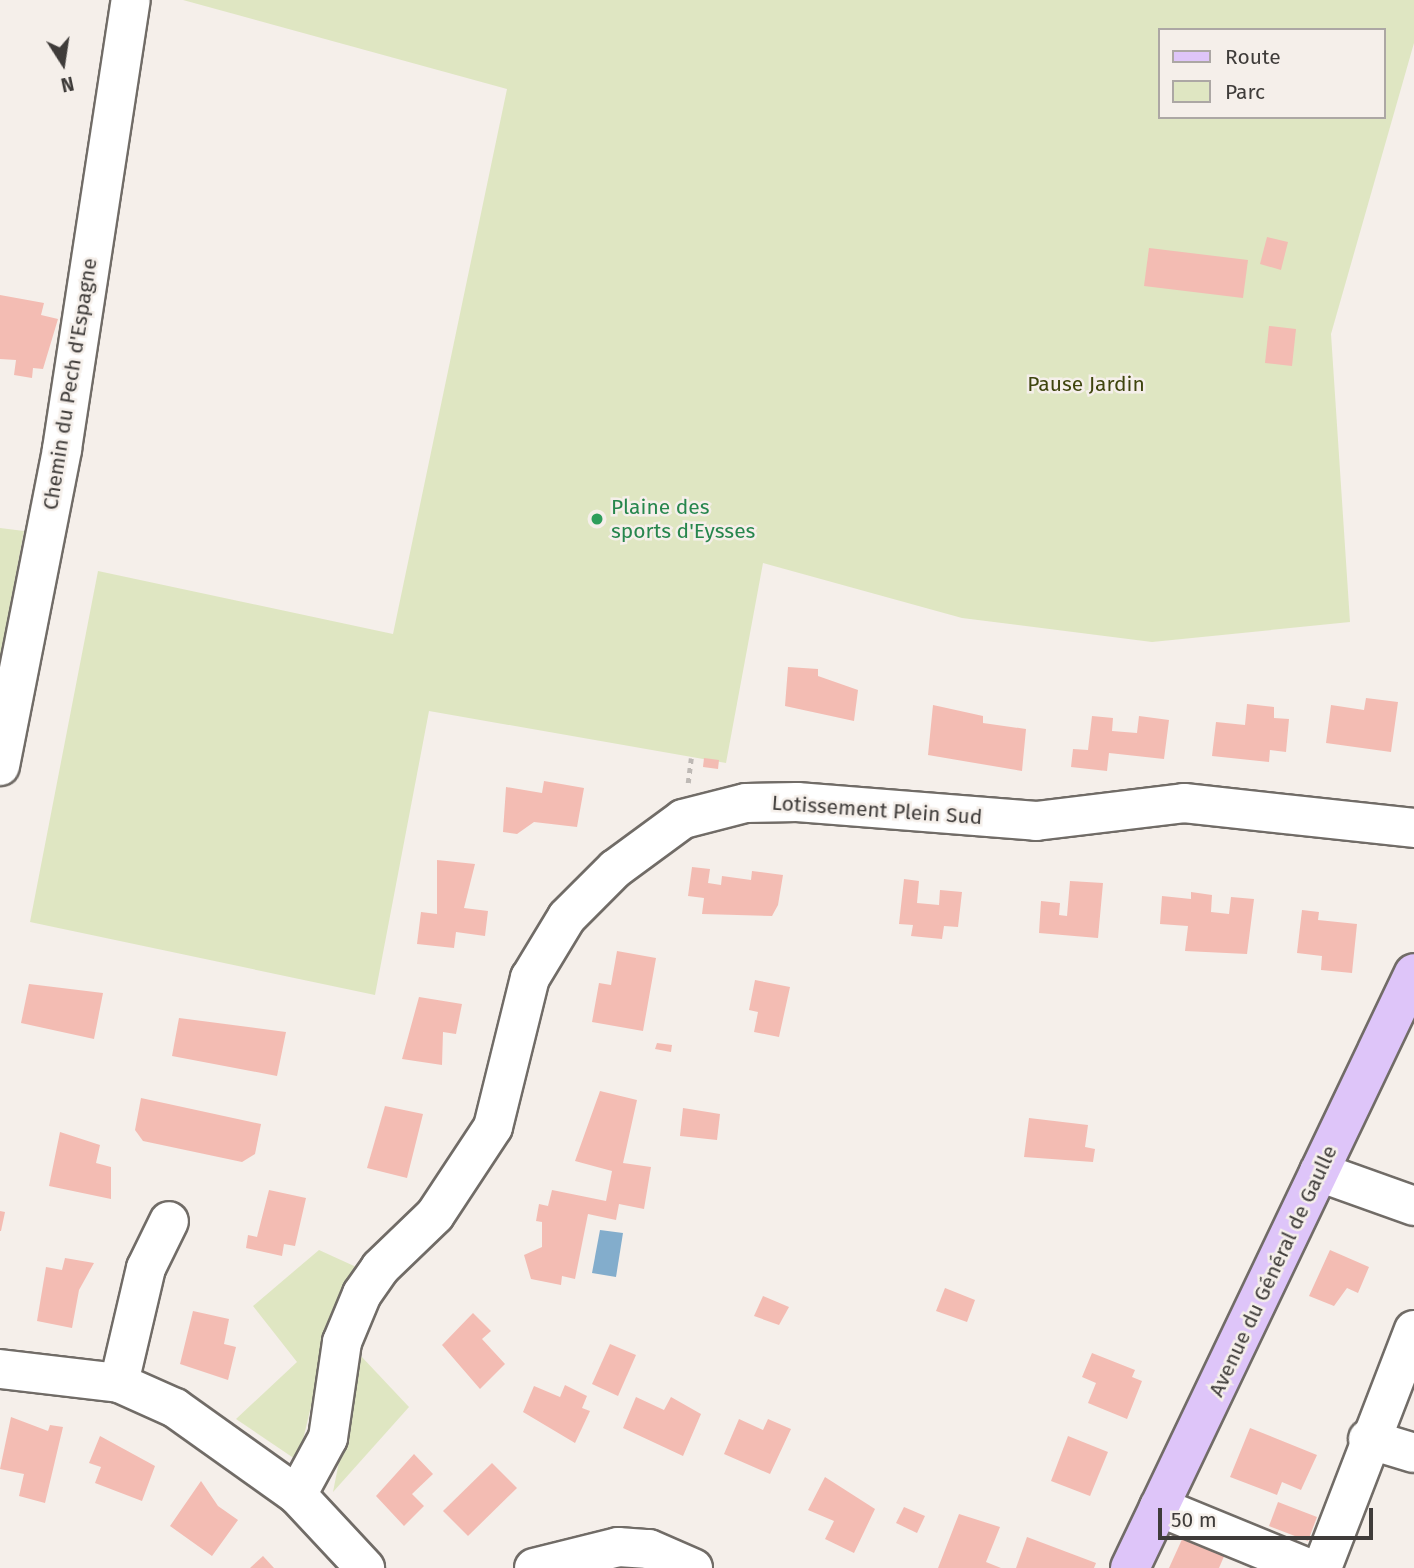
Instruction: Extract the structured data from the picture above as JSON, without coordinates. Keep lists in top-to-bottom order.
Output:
{
  "streets": {
    "main road": ["Avenue du Général de Gaulle"],
    "street": ["Chemin du Pech d'Espagne", "Lotissement Plein Sud"]
  },
  "parks": ["Pause Jardin"],
  "places": ["Plaine des sports d'Eysses"],
  "legend": ["Route", "Parc"],
  "scale_bar": "50 m",
  "north": "bottom"
}
